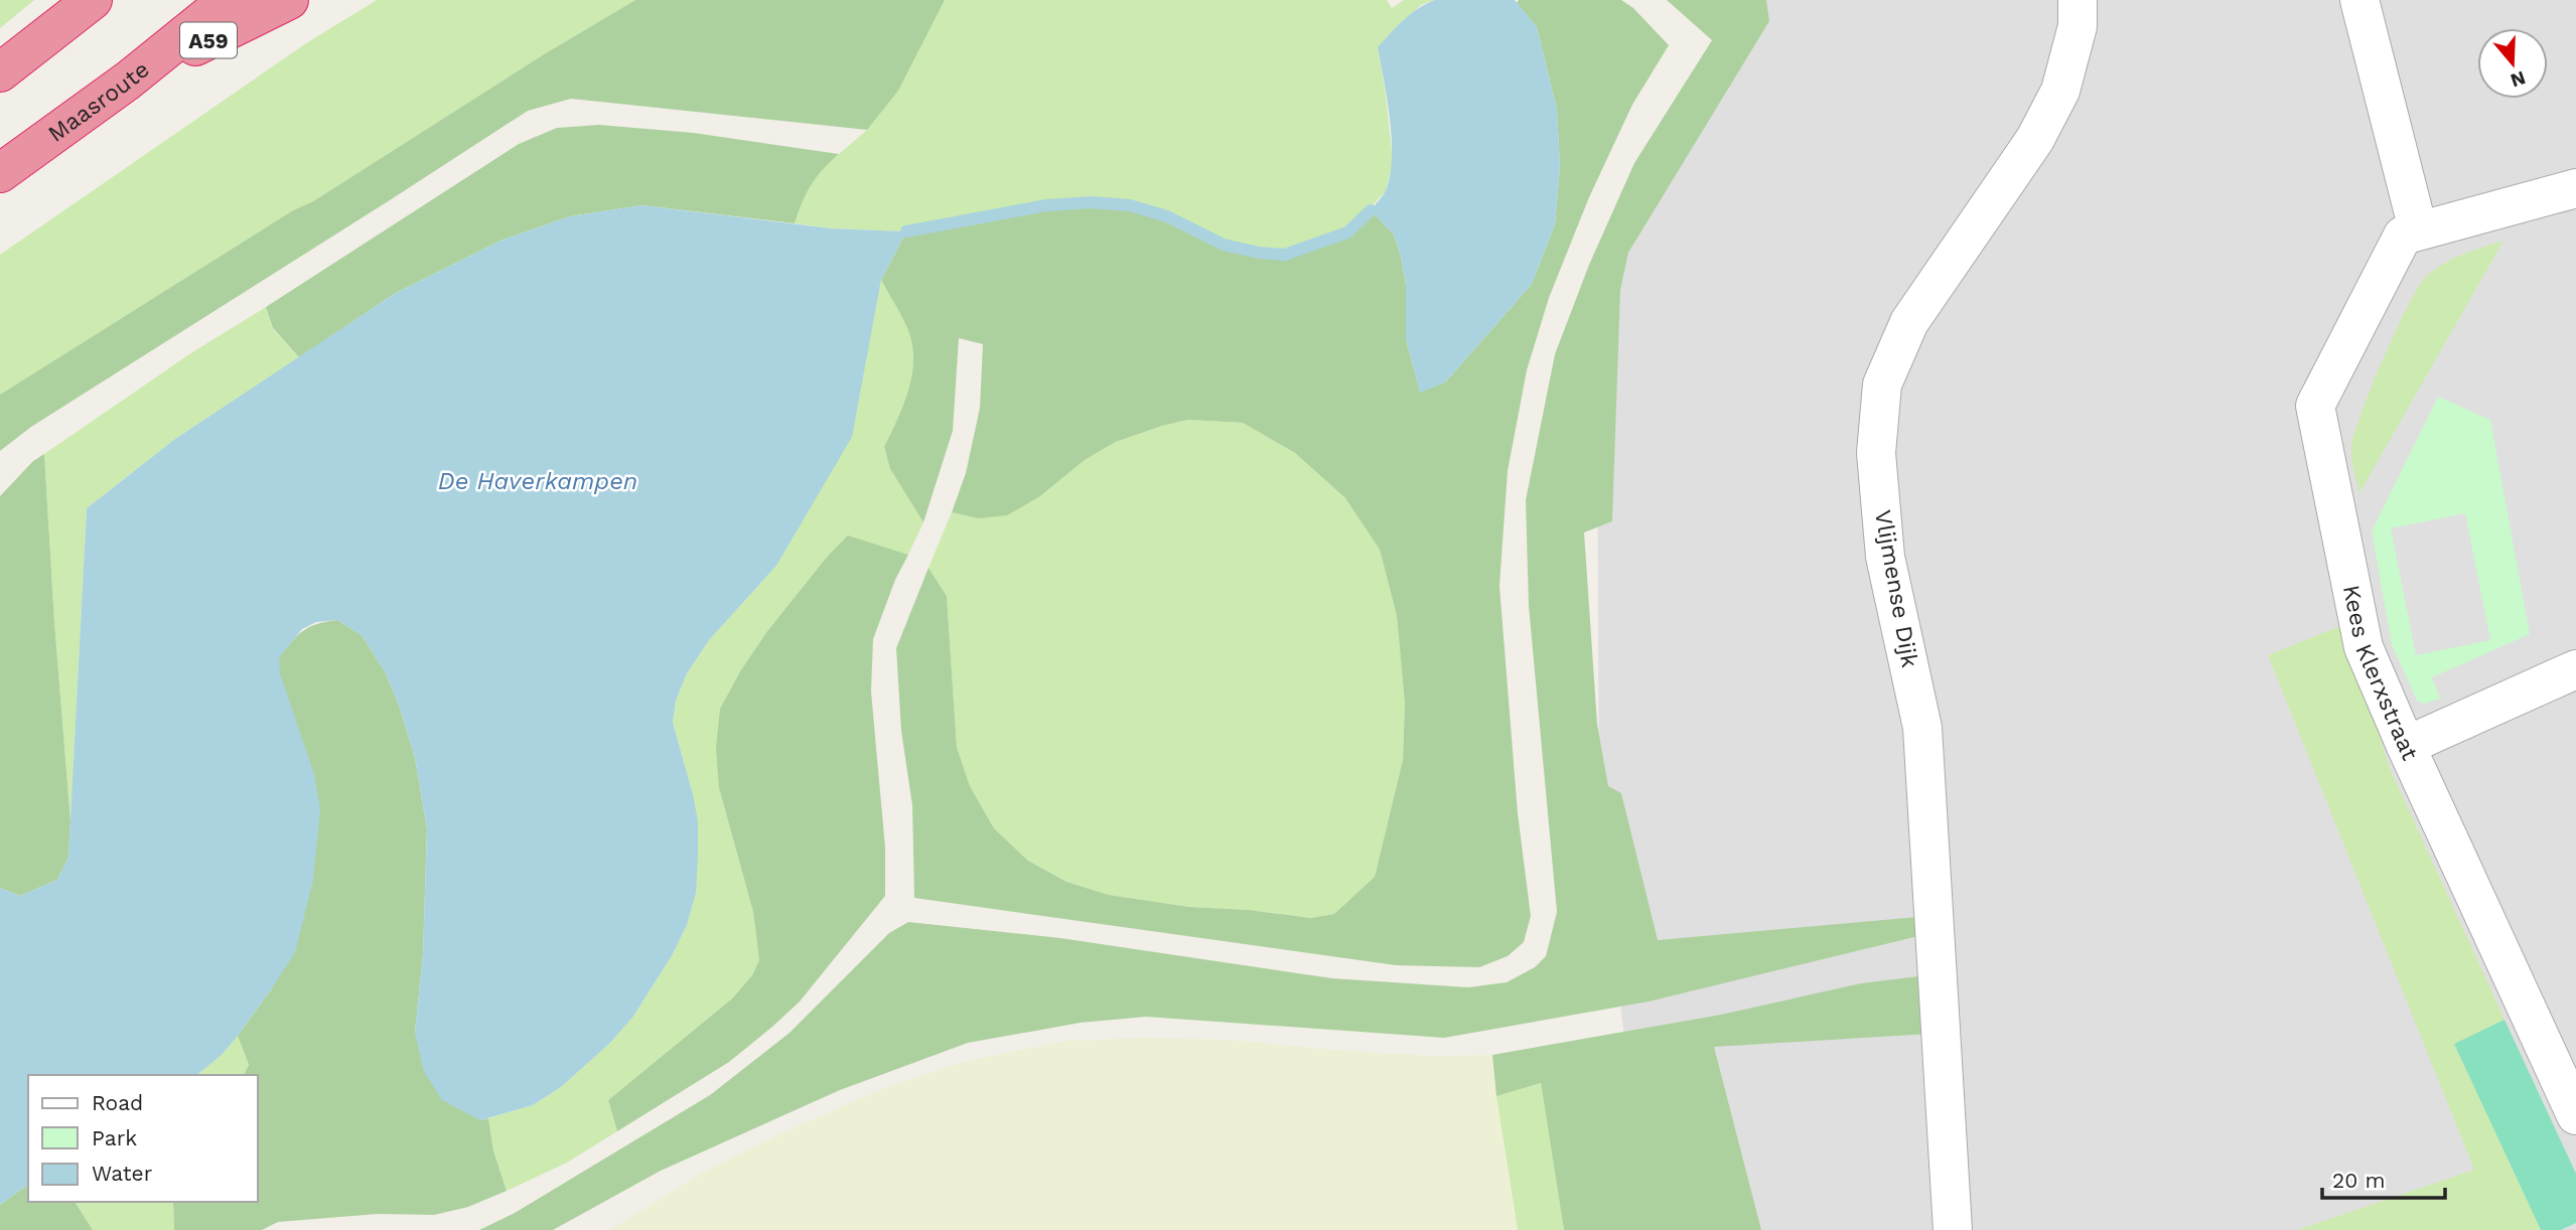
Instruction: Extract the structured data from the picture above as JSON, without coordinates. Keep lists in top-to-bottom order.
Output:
{
  "streets": {
    "highway": ["A59", "Maasroute"],
    "street": ["Vlijmense Dijk", "Kees Klerxstraat"]
  },
  "crossings": [
    ["A59", "Maasroute"]
  ],
  "water": ["De Haverkampen"],
  "legend": ["Road", "Park", "Water"],
  "scale_bar": "20 m",
  "north": "bottom"
}
